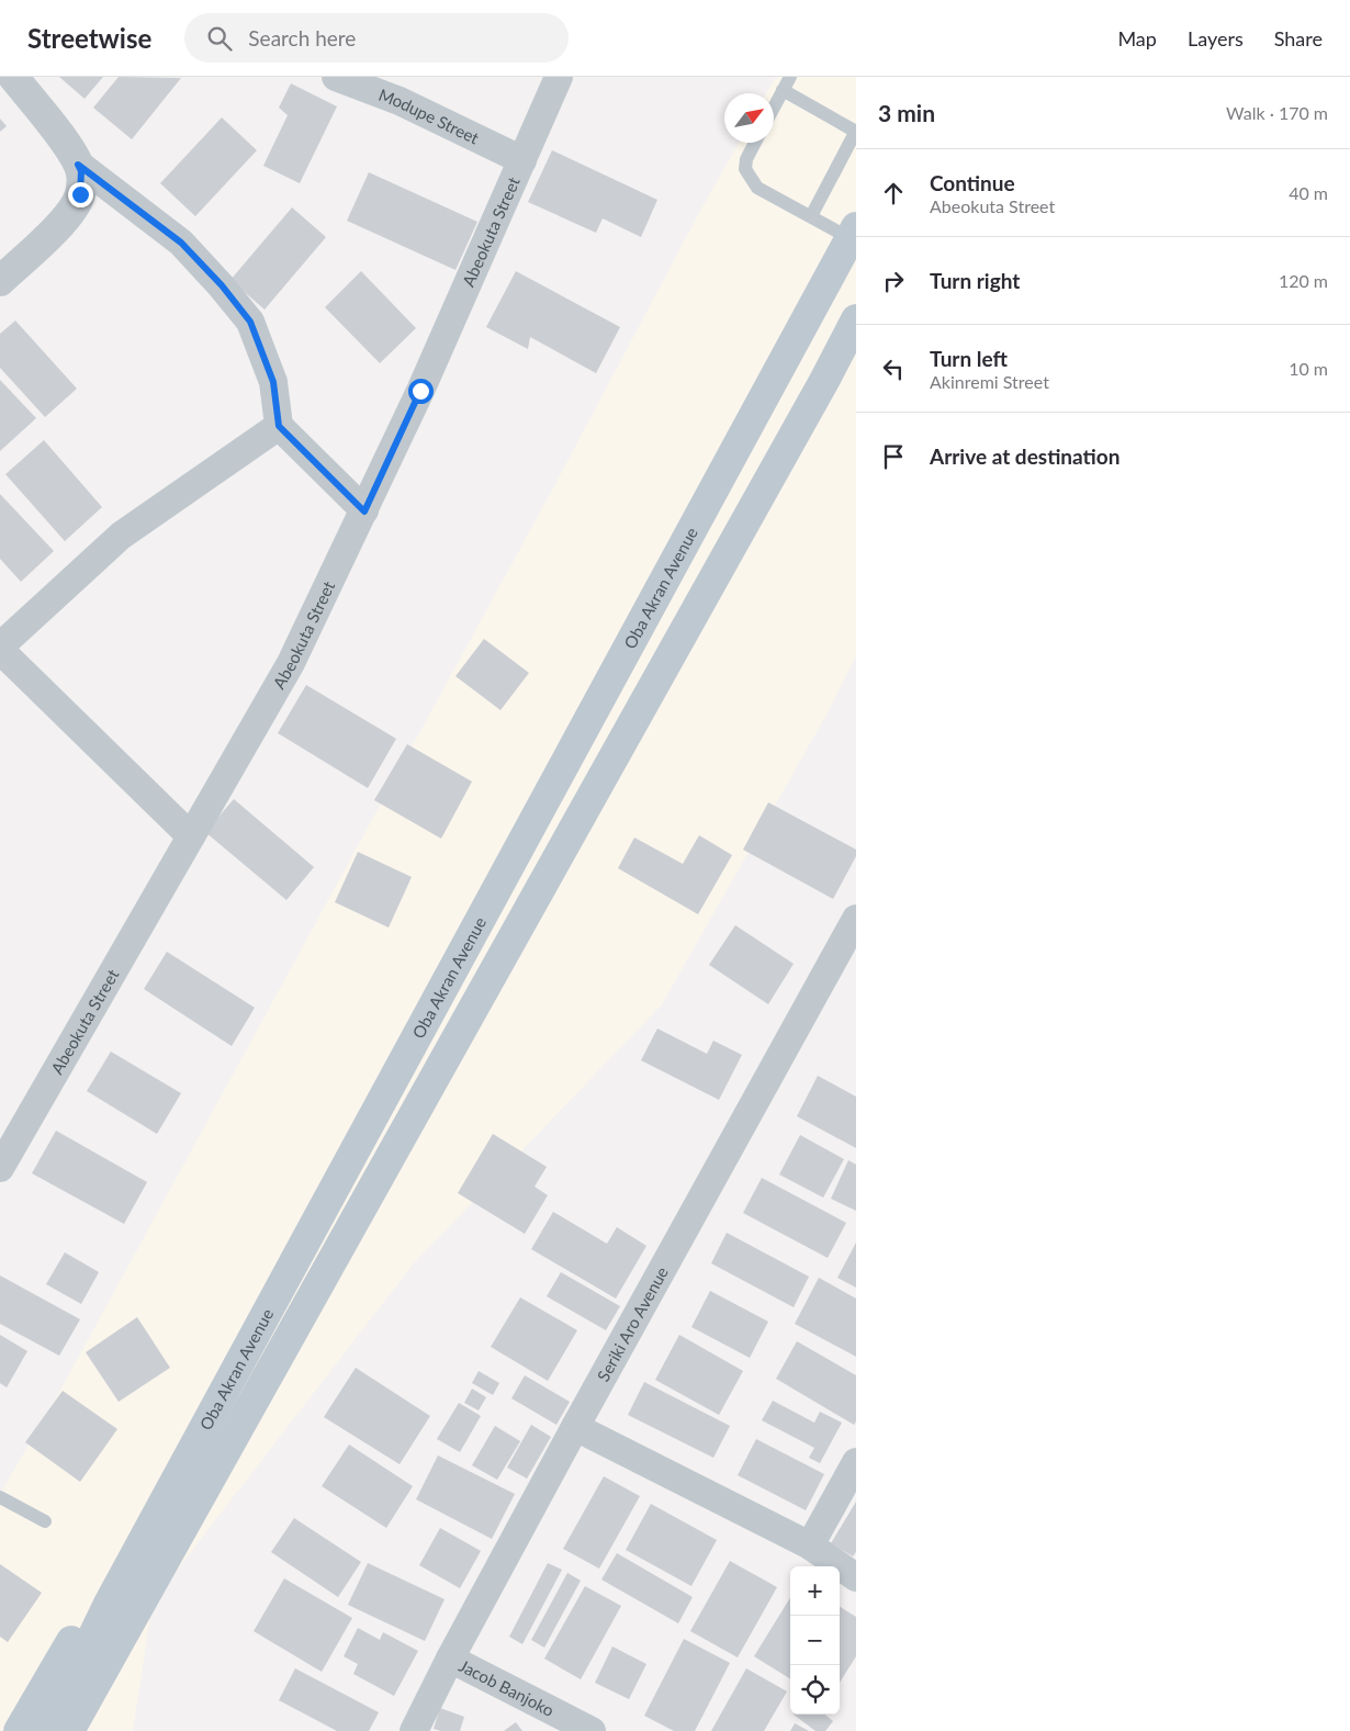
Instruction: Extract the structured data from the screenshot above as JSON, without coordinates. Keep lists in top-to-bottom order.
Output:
{
  "streets": {
    "main road": ["Oba Akran Avenue"],
    "street": [
      "Modupe Street",
      "Abeokuta Street",
      "Seriki Aro Avenue",
      "Jacob Banjoko"
    ]
  },
  "crossings": [
    ["Modupe Street", "Abeokuta Street"],
    ["Seriki Aro Avenue", "Jacob Banjoko"]
  ],
  "north": "top right",
  "page": {
    "header": "Streetwise",
    "search": "Search here",
    "nav": ["Map", "Layers", "Share"],
    "heading": ["3 min", "Walk · 170 m"],
    "list": [
      ["Continue", "Abeokuta Street", "40 m"],
      ["Turn right", "120 m"],
      ["Turn left", "Akinremi Street", "10 m"],
      "Arrive at destination"
    ],
    "map_buttons": ["+", "−"]
  }
}
